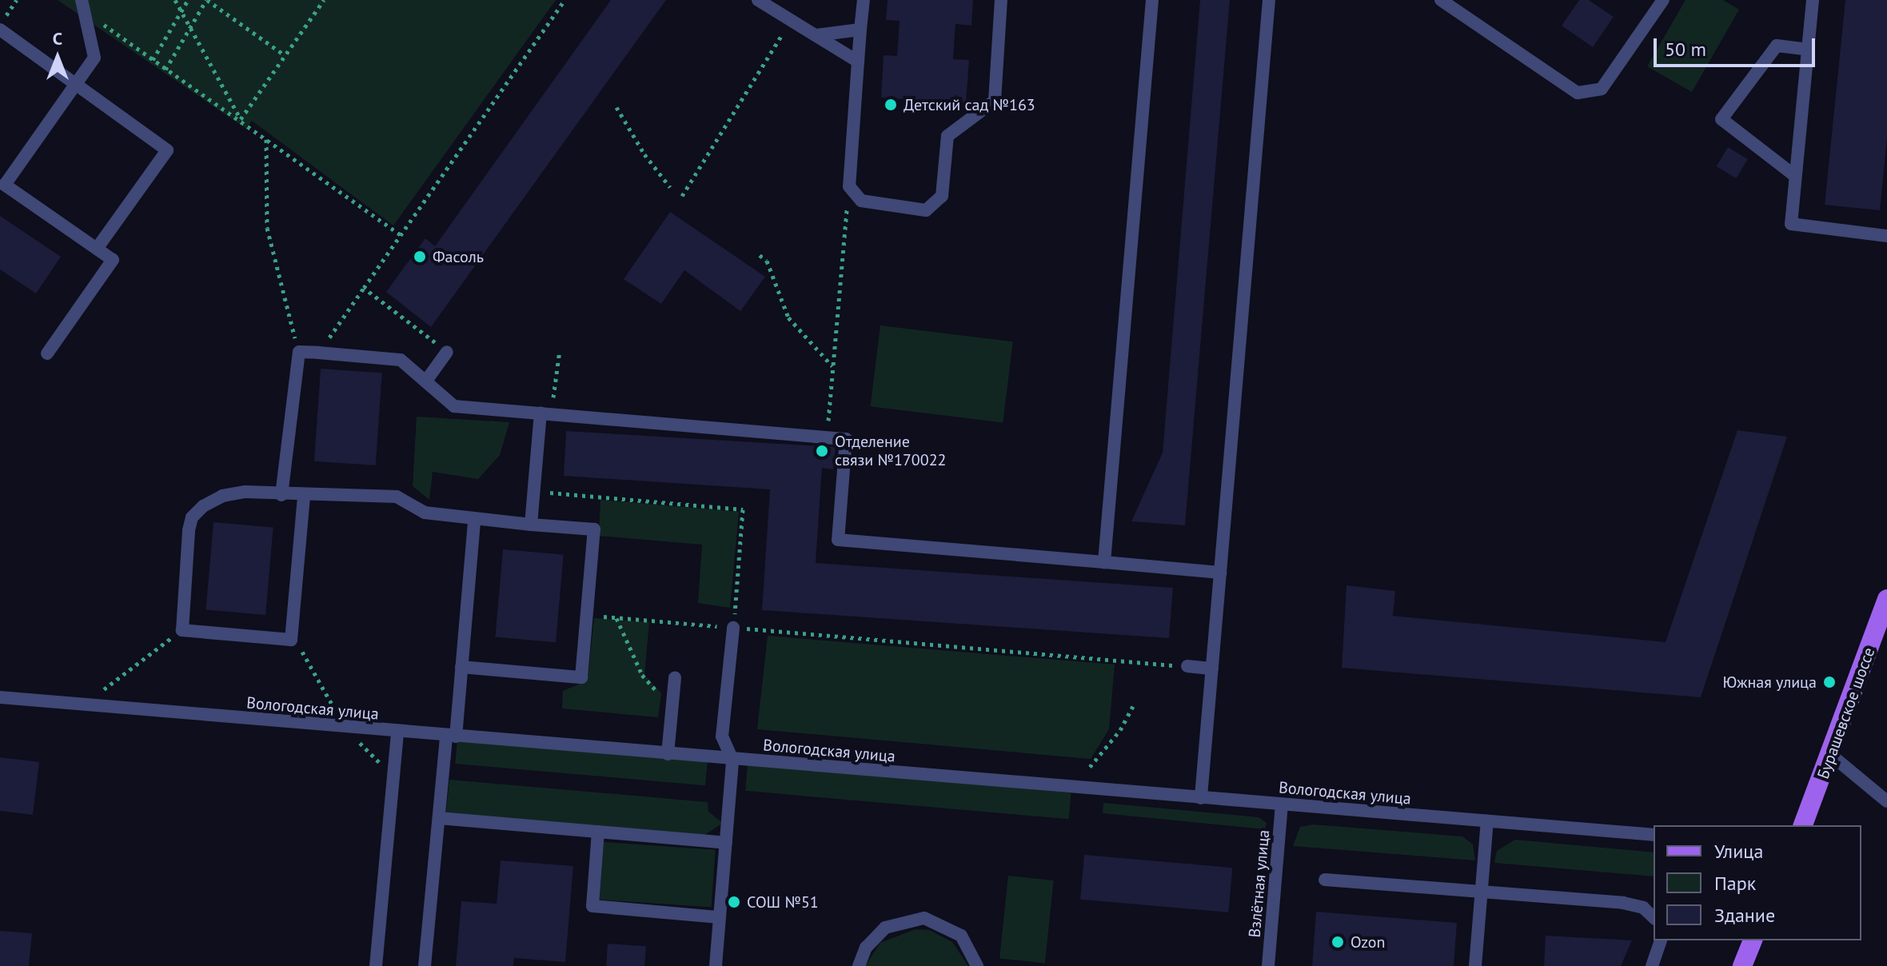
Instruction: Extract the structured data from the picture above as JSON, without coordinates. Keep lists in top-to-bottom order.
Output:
{
  "streets": {
    "main road": ["Бурашевское шоссе"],
    "street": ["Вологодская улица", "Взлётная улица"]
  },
  "crossings": [
    ["Вологодская улица", "Взлётная улица"]
  ],
  "places": [
    "Детский сад №163",
    "Фасоль",
    "Отделение связи №170022",
    "Южная улица",
    "СОШ №51",
    "Ozon"
  ],
  "legend": ["Улица", "Парк", "Здание"],
  "scale_bar": "50 m",
  "north": "top"
}
